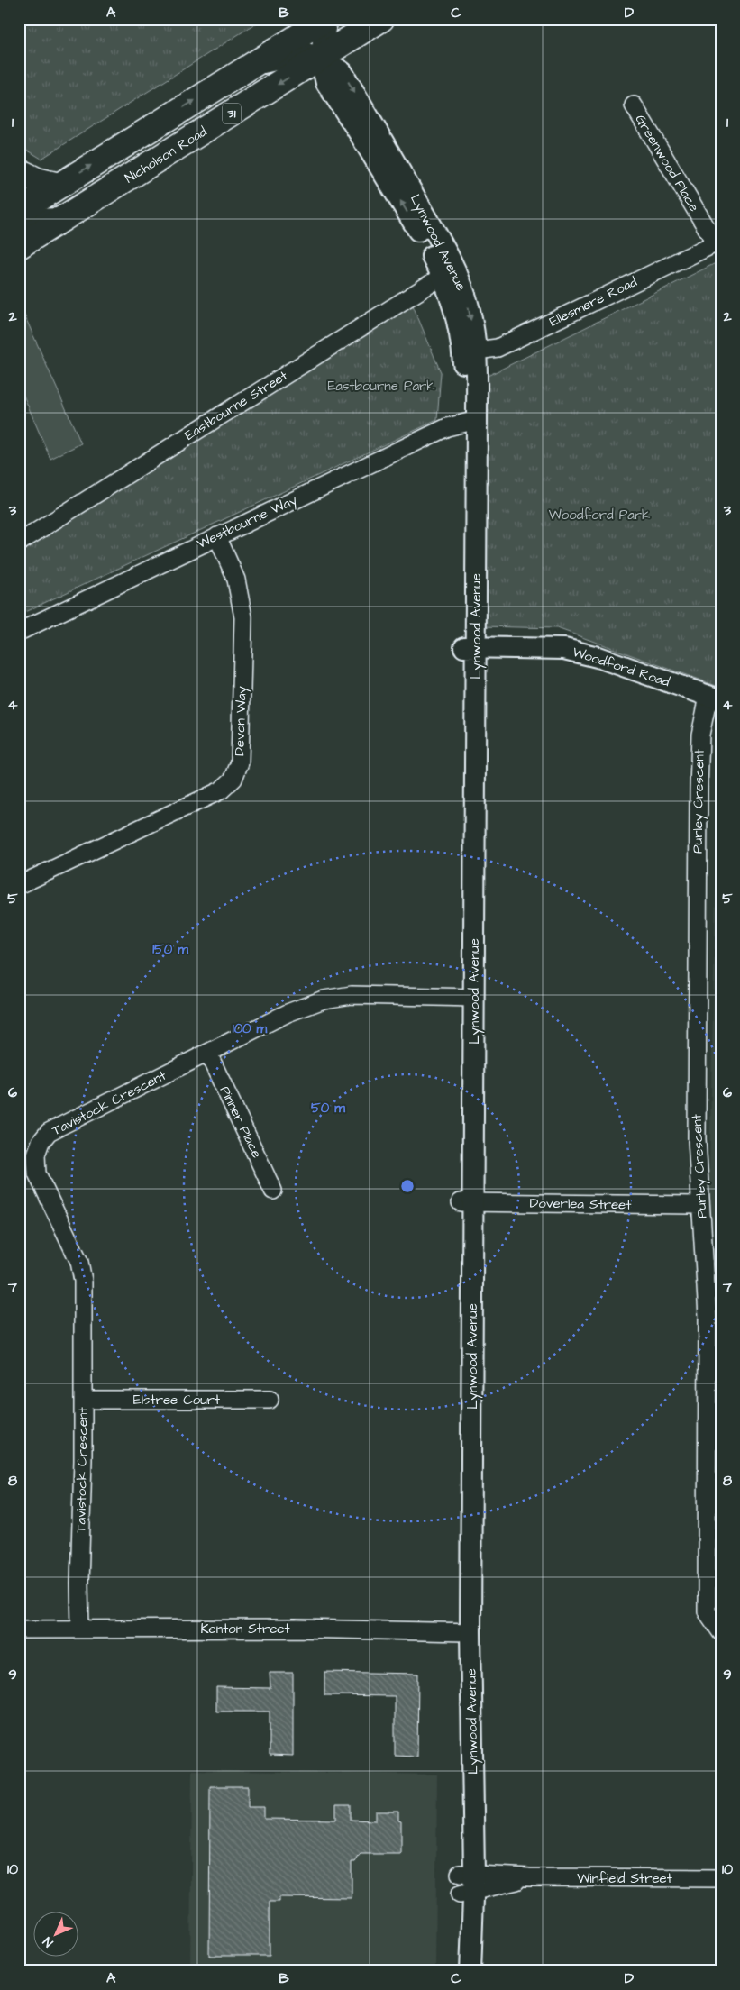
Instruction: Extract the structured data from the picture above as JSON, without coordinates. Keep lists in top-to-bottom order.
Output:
{
  "streets": {
    "main road": ["31", "Nicholson Road"],
    "street": [
      "Greenwood Place",
      "Lynwood Avenue",
      "Ellesmere Road",
      "Eastbourne Street",
      "Westbourne Way",
      "Woodford Road",
      "Devon Way",
      "Purley Crescent",
      "Tavistock Crescent",
      "Pinner Place",
      "Doverlea Street",
      "Elstree Court",
      "Kenton Street",
      "Winfield Street"
    ]
  },
  "crossings": [
    ["31", "Lynwood Avenue"],
    ["Nicholson Road", "Lynwood Avenue"],
    ["Greenwood Place", "Ellesmere Road"],
    ["Lynwood Avenue", "Ellesmere Road"],
    ["Lynwood Avenue", "Eastbourne Street"],
    ["Lynwood Avenue", "Westbourne Way"],
    ["Lynwood Avenue", "Woodford Road"],
    ["Lynwood Avenue", "Tavistock Crescent"],
    ["Lynwood Avenue", "Doverlea Street"],
    ["Lynwood Avenue", "Kenton Street"],
    ["Lynwood Avenue", "Winfield Street"],
    ["Westbourne Way", "Devon Way"],
    ["Woodford Road", "Purley Crescent"],
    ["Purley Crescent", "Doverlea Street"],
    ["Tavistock Crescent", "Pinner Place"],
    ["Tavistock Crescent", "Elstree Court"],
    ["Tavistock Crescent", "Kenton Street"]
  ],
  "parks": ["Eastbourne Park", "Woodford Park"],
  "north": "bottom left",
  "grid": {
    "columns": [
      "A",
      "B",
      "C",
      "D"
    ],
    "rows": [
      "1",
      "2",
      "3",
      "4",
      "5",
      "6",
      "7",
      "8",
      "9",
      "10"
    ]
  },
  "rings": ["150 m", "100 m", "50 m"]
}
